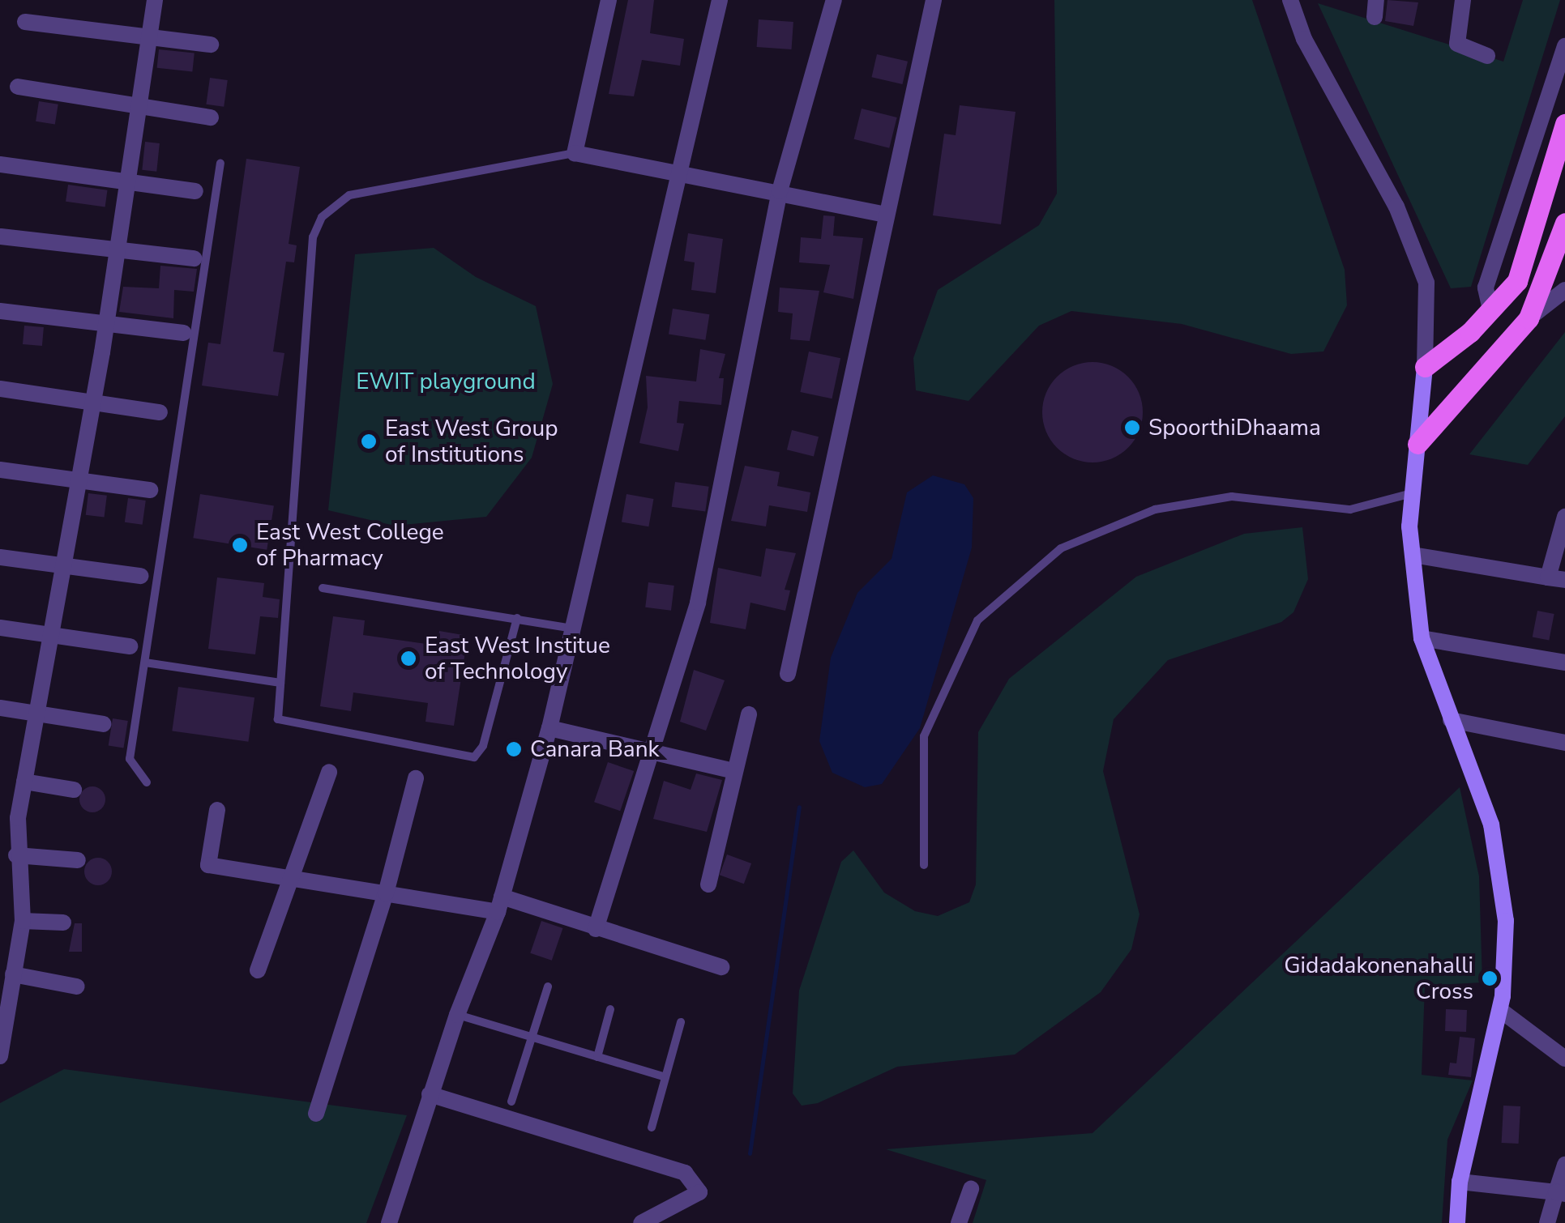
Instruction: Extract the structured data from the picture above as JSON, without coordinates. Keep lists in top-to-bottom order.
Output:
{
  "parks": ["EWIT playground"],
  "places": [
    "SpoorthiDhaama",
    "East West Group of Institutions",
    "East West College of Pharmacy",
    "East West Institue of Technology",
    "Canara Bank",
    "Gidadakonenahalli Cross"
  ]
}
